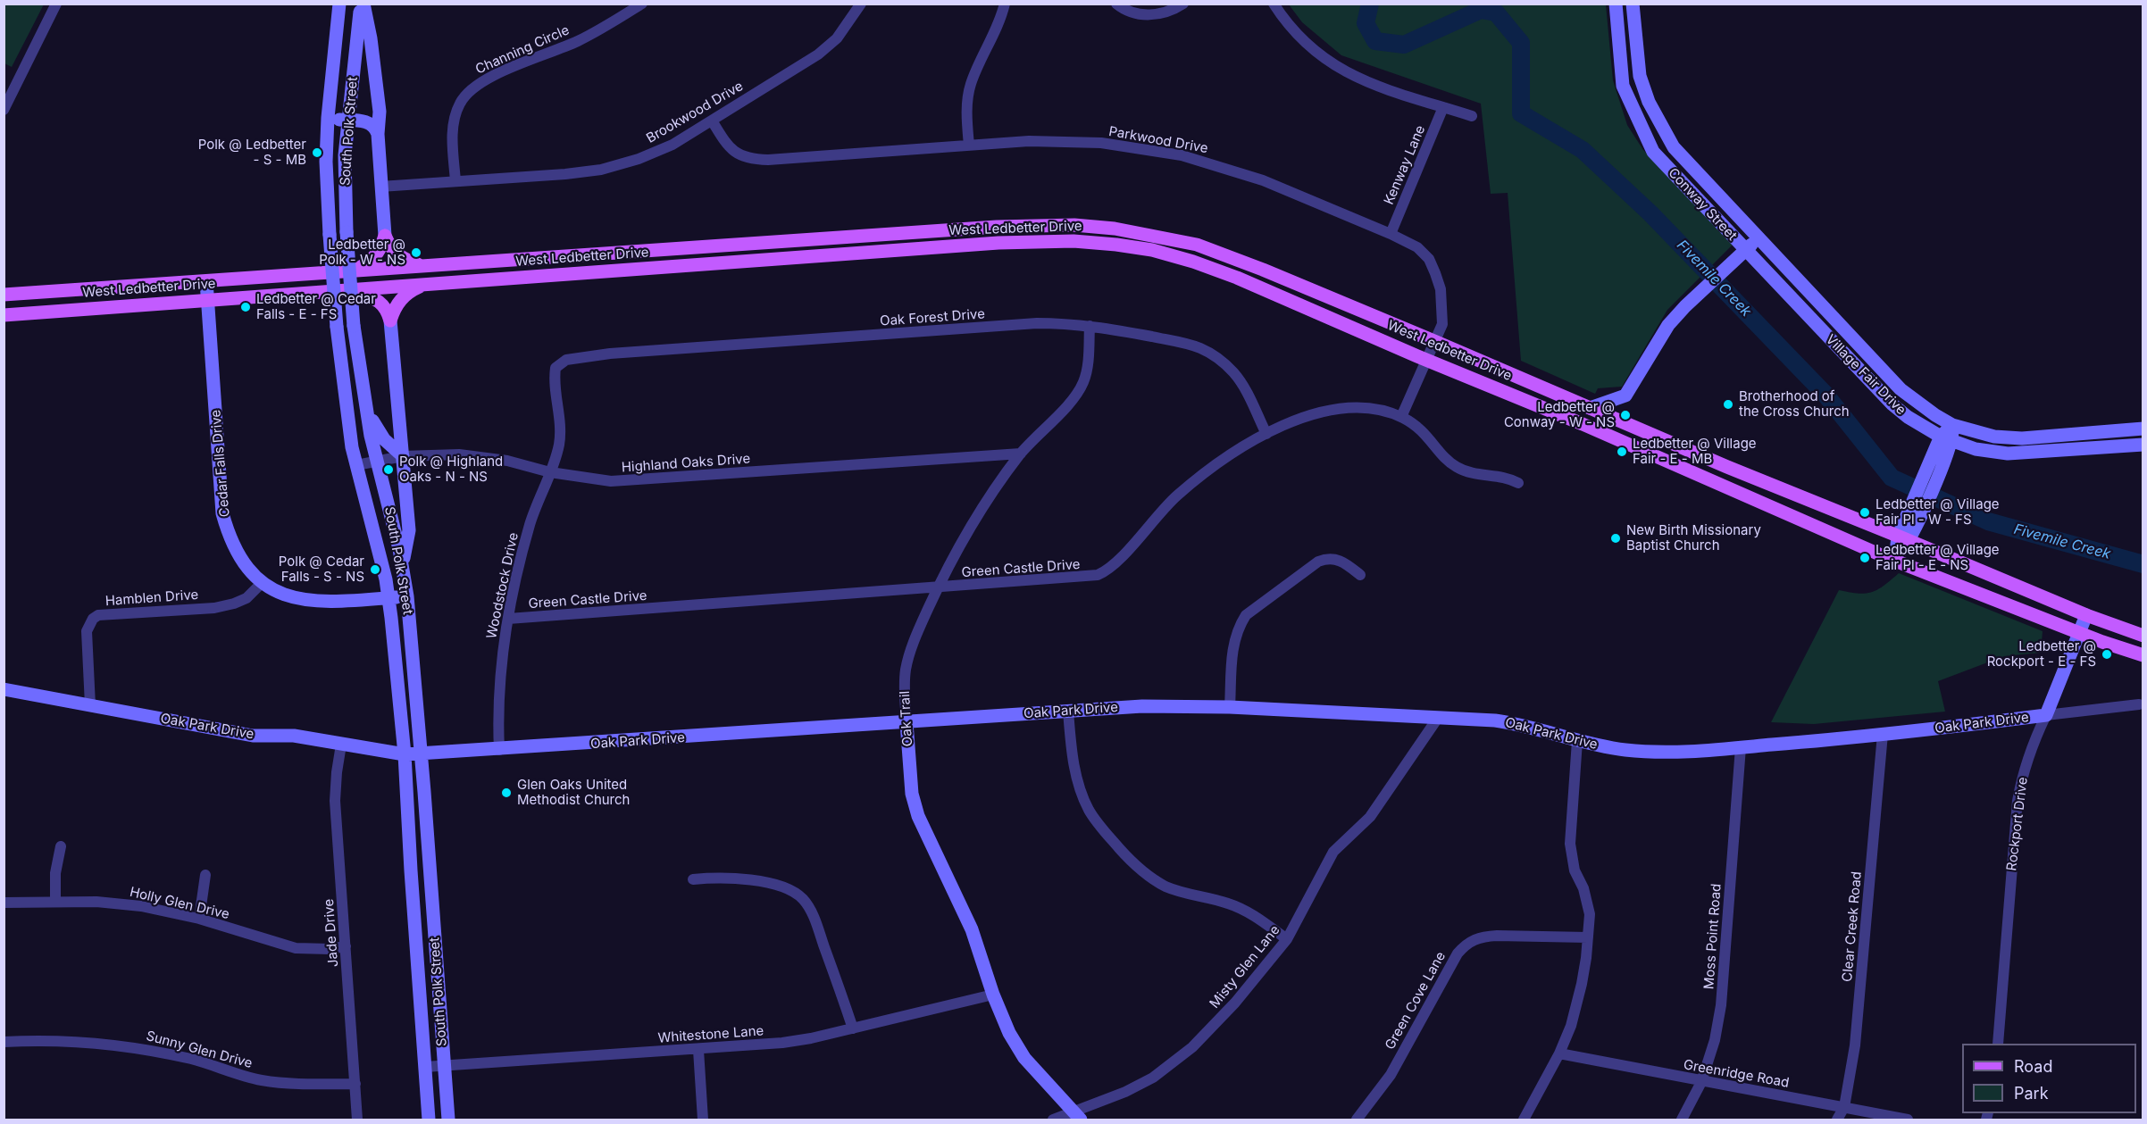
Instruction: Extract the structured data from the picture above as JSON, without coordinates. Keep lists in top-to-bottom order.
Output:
{
  "streets": {
    "main road": ["West Ledbetter Drive"],
    "street": [
      "Channing Circle",
      "Brookwood Drive",
      "South Polk Street",
      "Parkwood Drive",
      "Kenway Lane",
      "Conway Street",
      "Oak Forest Drive",
      "Village Fair Drive",
      "Cedar Falls Drive",
      "Highland Oaks Drive",
      "Green Castle Drive",
      "Woodstock Drive",
      "Hamblen Drive",
      "Oak Park Drive",
      "Oak Trail",
      "Rockport Drive",
      "Holly Glen Drive",
      "Clear Creek Road",
      "Jade Drive",
      "Moss Point Road",
      "Misty Glen Lane",
      "Green Cove Lane",
      "Whitestone Lane",
      "Sunny Glen Drive",
      "Greenridge Road"
    ]
  },
  "crossings": [
    ["Channing Circle", "Brookwood Drive"],
    ["Brookwood Drive", "Parkwood Drive"],
    ["South Polk Street", "Cedar Falls Drive"],
    ["South Polk Street", "Highland Oaks Drive"],
    ["South Polk Street", "Oak Park Drive"],
    ["South Polk Street", "Whitestone Lane"],
    ["Parkwood Drive", "Kenway Lane"],
    ["Parkwood Drive", "West Ledbetter Drive"],
    ["Parkwood Drive", "Green Castle Drive"],
    ["Conway Street", "West Ledbetter Drive"],
    ["Conway Street", "Village Fair Drive"],
    ["West Ledbetter Drive", "Cedar Falls Drive"],
    ["West Ledbetter Drive", "Rockport Drive"],
    ["Oak Forest Drive", "Green Castle Drive"],
    ["Oak Forest Drive", "Woodstock Drive"],
    ["Oak Forest Drive", "Oak Trail"],
    ["Cedar Falls Drive", "Hamblen Drive"],
    ["Highland Oaks Drive", "Woodstock Drive"],
    ["Highland Oaks Drive", "Oak Trail"],
    ["Green Castle Drive", "Woodstock Drive"],
    ["Green Castle Drive", "Oak Trail"],
    ["Woodstock Drive", "Oak Park Drive"],
    ["Hamblen Drive", "Oak Park Drive"],
    ["Oak Park Drive", "Oak Trail"],
    ["Oak Park Drive", "Rockport Drive"],
    ["Oak Park Drive", "Clear Creek Road"],
    ["Oak Park Drive", "Jade Drive"],
    ["Oak Park Drive", "Moss Point Road"],
    ["Oak Park Drive", "Misty Glen Lane"],
    ["Oak Trail", "Misty Glen Lane"],
    ["Oak Trail", "Whitestone Lane"],
    ["Holly Glen Drive", "Jade Drive"],
    ["Clear Creek Road", "Greenridge Road"],
    ["Jade Drive", "Sunny Glen Drive"],
    ["Moss Point Road", "Greenridge Road"]
  ],
  "water": ["Fivemile Creek"],
  "places": [
    "Polk @ Ledbetter - S - MB",
    "Ledbetter @ Polk - W - NS",
    "Ledbetter @ Cedar Falls - E - FS",
    "Brotherhood of the Cross Church",
    "Ledbetter @ Conway - W - NS",
    "Ledbetter @ Village Fair - E - MB",
    "Polk @ Highland Oaks - N - NS",
    "Ledbetter @ Village Fair Pl - W - FS",
    "New Birth Missionary Baptist Church",
    "Ledbetter @ Village Fair Pl - E - NS",
    "Polk @ Cedar Falls - S - NS",
    "Ledbetter @ Rockport - E - FS",
    "Glen Oaks United Methodist Church"
  ],
  "legend": ["Road", "Park"]
}
